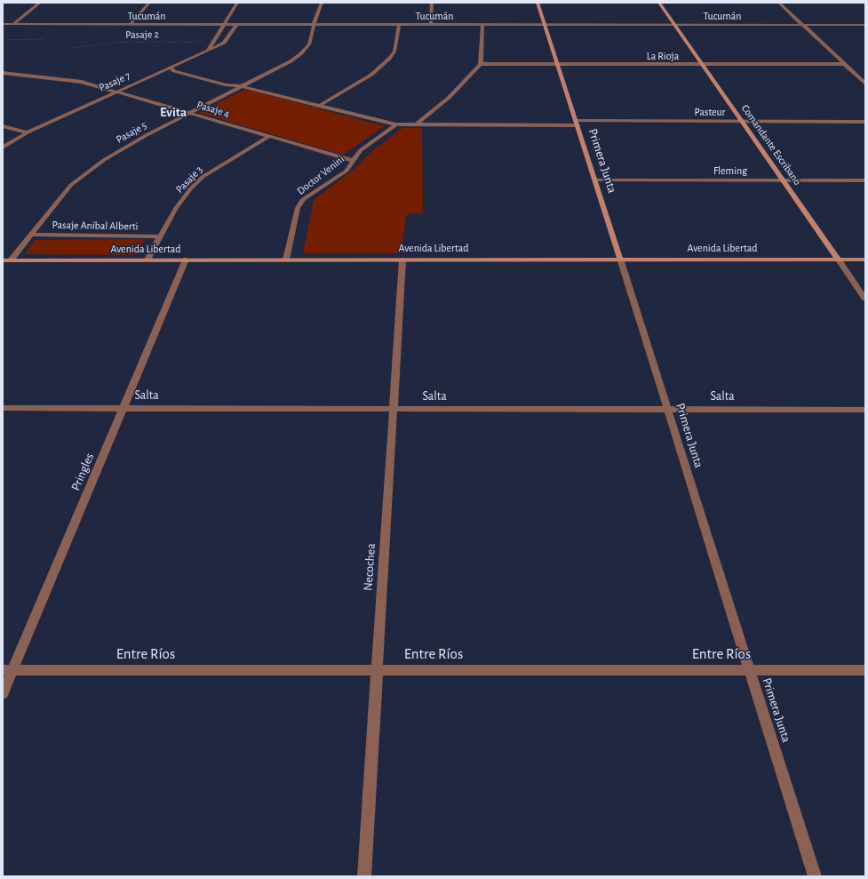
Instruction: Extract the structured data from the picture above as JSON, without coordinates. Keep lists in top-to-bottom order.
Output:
{
  "streets": {
    "main road": ["Comandante Escribano", "Primera Junta", "Avenida Libertad"],
    "street": [
      "Tucumán",
      "La Rioja",
      "Pasaje 7",
      "Pasaje 4",
      "Pasteur",
      "Pasaje 5",
      "Fleming",
      "Doctor Venini",
      "Pasaje 3",
      "Pasaje Aníbal Alberti",
      "Salta",
      "Pringles",
      "Necochea",
      "Entre Ríos"
    ],
    "path": ["Pasaje 2"]
  },
  "crossings": [
    ["Tucumán", "Pasaje 7"],
    ["Tucumán", "Pasaje 5"],
    ["Tucumán", "Comandante Escribano"],
    ["Tucumán", "Primera Junta"],
    ["La Rioja", "Comandante Escribano"],
    ["La Rioja", "Primera Junta"],
    ["Pasaje 7", "Pasaje 4"],
    ["Pasaje 7", "Pasteur"],
    ["Pasaje 4", "Pasaje 5"],
    ["Pasaje 4", "Doctor Venini"],
    ["Pasaje 4", "Pasaje 3"],
    ["Pasteur", "Pasaje 5"],
    ["Pasteur", "Comandante Escribano"],
    ["Pasteur", "Primera Junta"],
    ["Pasteur", "Doctor Venini"],
    ["Pasaje 5", "Pasaje Aníbal Alberti"],
    ["Pasaje 5", "Avenida Libertad"],
    ["Comandante Escribano", "Fleming"],
    ["Comandante Escribano", "Avenida Libertad"],
    ["Primera Junta", "Fleming"],
    ["Primera Junta", "Avenida Libertad"],
    ["Primera Junta", "Salta"],
    ["Primera Junta", "Entre Ríos"],
    ["Doctor Venini", "Avenida Libertad"],
    ["Pasaje 3", "Pasaje Aníbal Alberti"],
    ["Pasaje 3", "Avenida Libertad"],
    ["Avenida Libertad", "Pringles"],
    ["Avenida Libertad", "Necochea"],
    ["Salta", "Pringles"],
    ["Salta", "Necochea"],
    ["Pringles", "Entre Ríos"],
    ["Necochea", "Entre Ríos"]
  ],
  "districts": ["Evita"]
}
